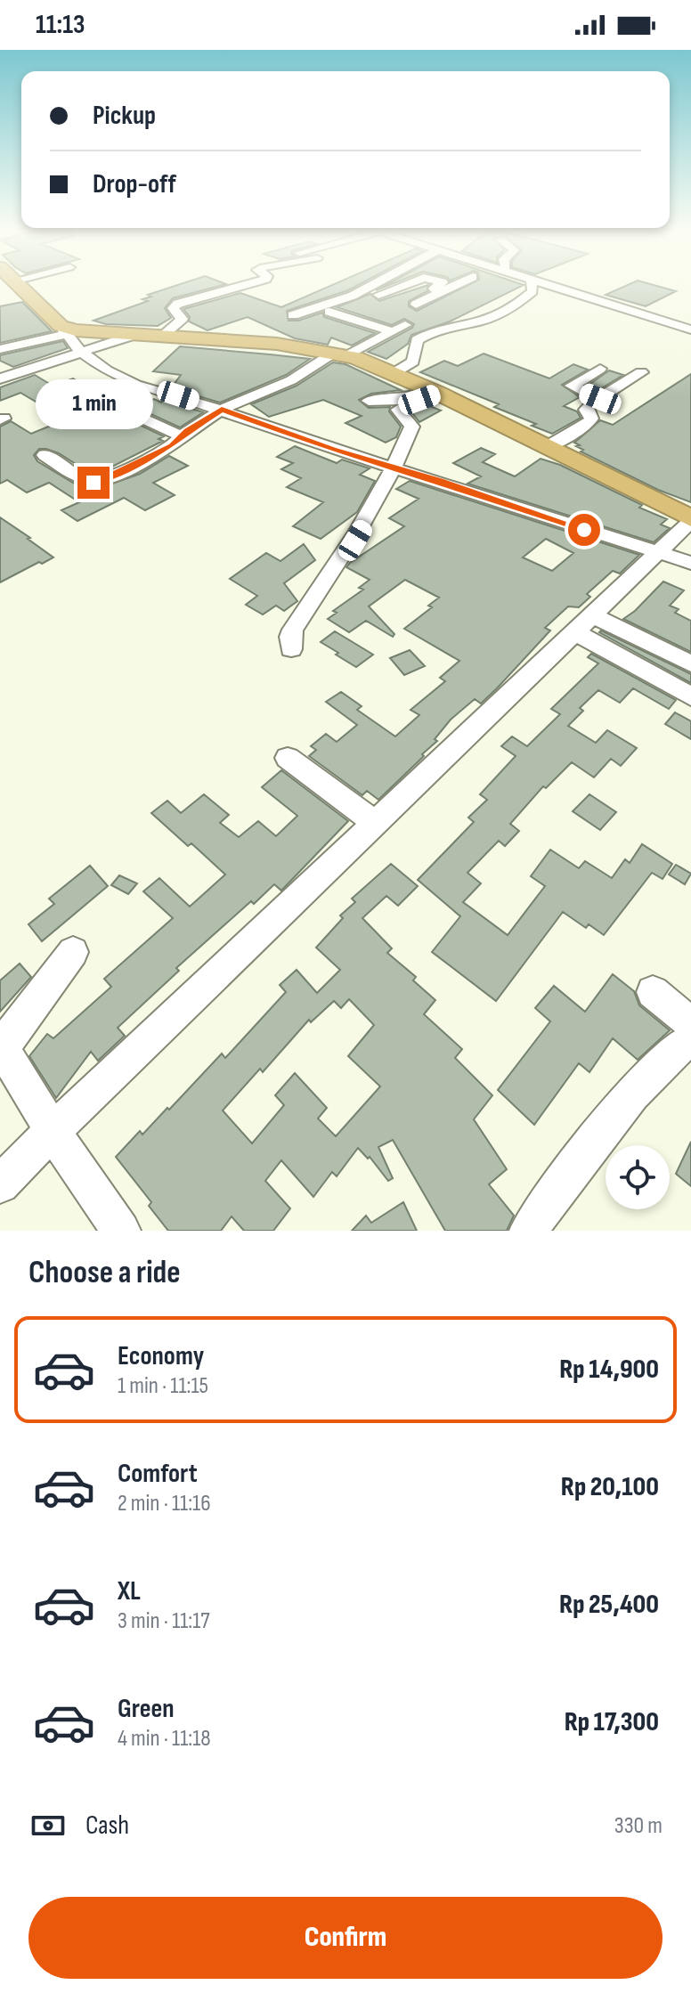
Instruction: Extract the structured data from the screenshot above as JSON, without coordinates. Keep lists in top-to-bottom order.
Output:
{
  "page": {
    "status": "11:13",
    "banner": ["Pickup", "Drop-off"],
    "bubble": "1 min",
    "heading": "Choose a ride",
    "list": [
      {
        "name": "Economy",
        "note": "1 min · 11:15",
        "value": "Rp 14,900"
      },
      {
        "name": "Comfort",
        "note": "2 min · 11:16",
        "value": "Rp 20,100"
      },
      {
        "name": "XL",
        "note": "3 min · 11:17",
        "value": "Rp 25,400"
      },
      {
        "name": "Green",
        "note": "4 min · 11:18",
        "value": "Rp 17,300"
      }
    ],
    "pay": ["Cash", "330 m"],
    "buttons": "Confirm"
  }
}
